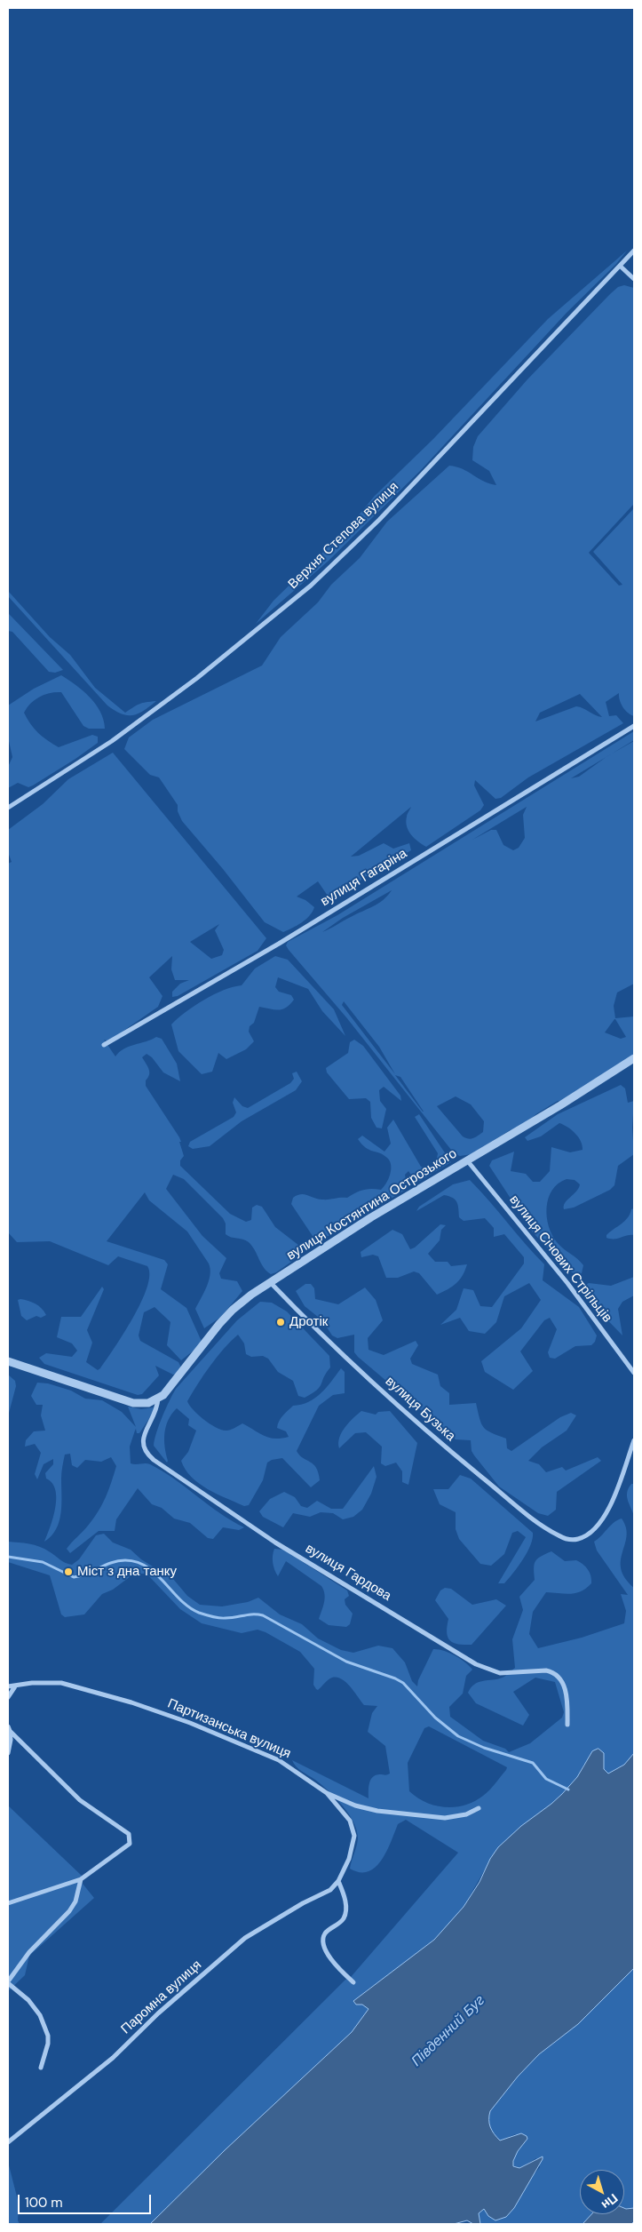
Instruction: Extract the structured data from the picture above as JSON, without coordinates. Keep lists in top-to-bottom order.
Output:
{
  "streets": {
    "street": [
      "Верхня Степова вулиця",
      "вулиця Гагаріна",
      "вулиця Костянтина Острозького",
      "вулиця Січових Стрільців",
      "вулиця Бузька",
      "вулиця Гардова",
      "Партизанська вулиця",
      "Паромна вулиця"
    ]
  },
  "crossings": [
    ["вулиця Костянтина Острозького", "вулиця Січових Стрільців"],
    ["вулиця Костянтина Острозького", "вулиця Бузька"],
    ["вулиця Костянтина Острозького", "вулиця Гардова"],
    ["Партизанська вулиця", "Паромна вулиця"]
  ],
  "water": ["Південний Буг"],
  "places": ["Дротік", "Міст з дна танку"],
  "scale_bar": "100 m",
  "north": "bottom right"
}
